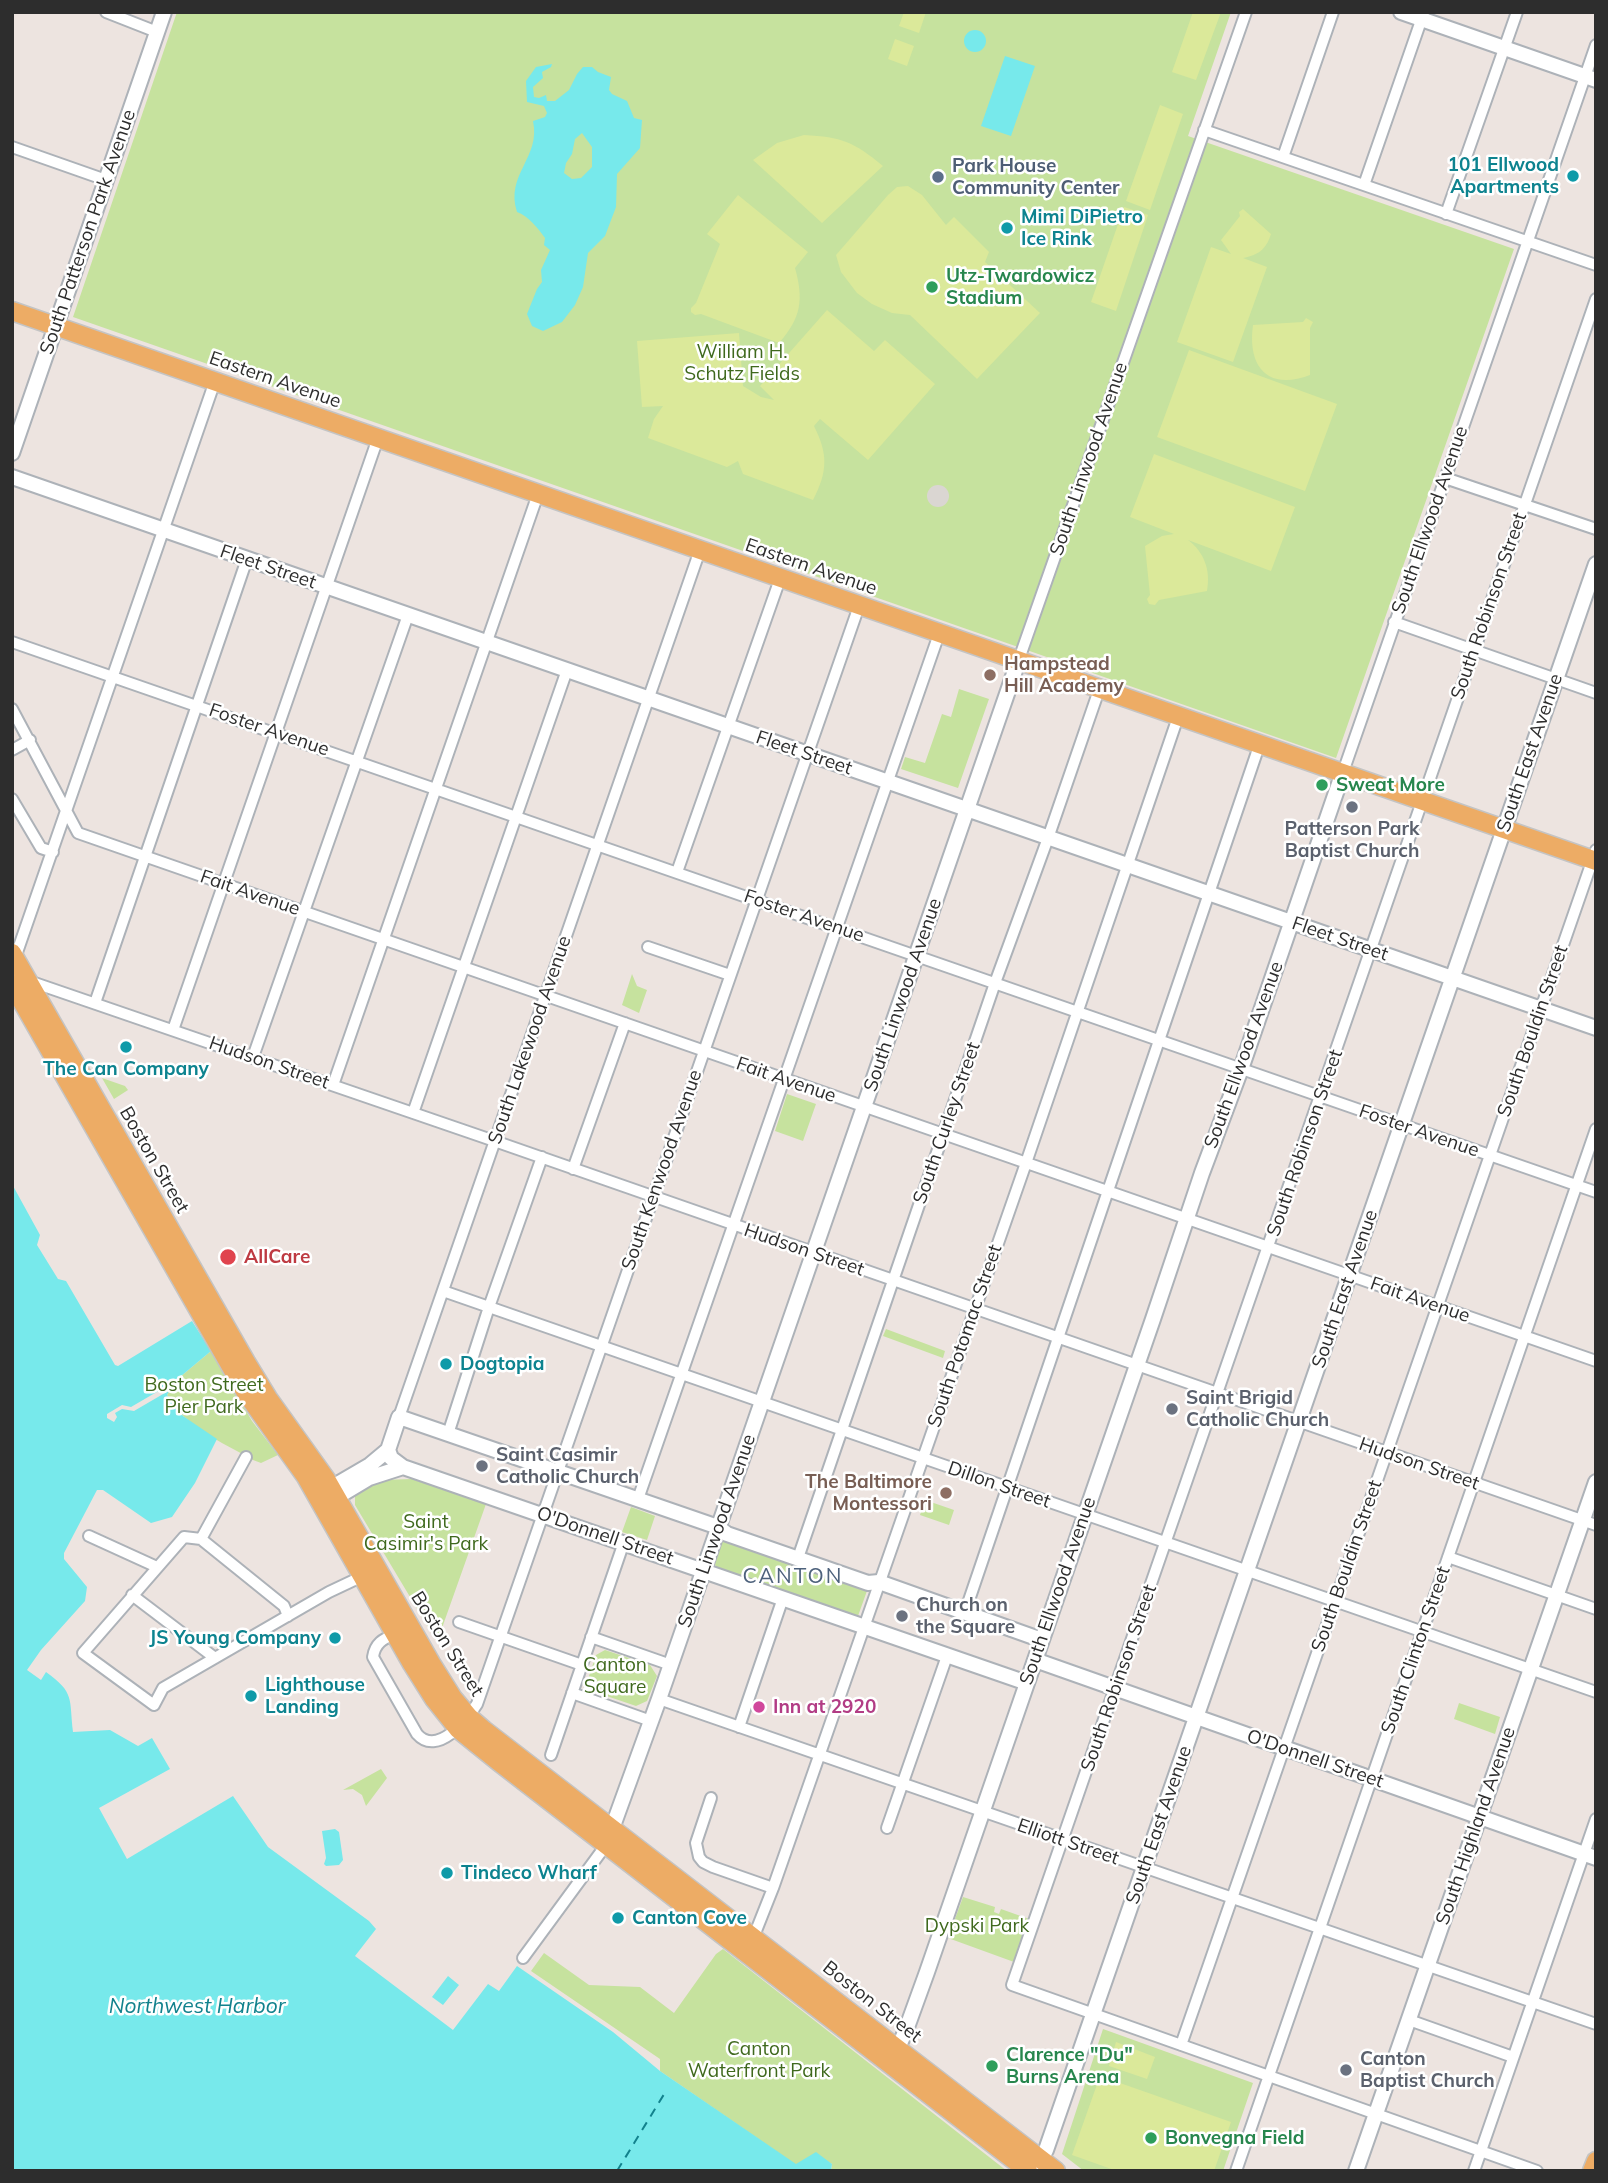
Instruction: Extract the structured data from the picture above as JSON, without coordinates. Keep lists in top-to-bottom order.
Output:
{
  "streets": {
    "main road": ["Eastern Avenue", "Boston Street"],
    "street": [
      "South Patterson Park Avenue",
      "South Linwood Avenue",
      "South Ellwood Avenue",
      "Fleet Street",
      "South Robinson Street",
      "Foster Avenue",
      "South East Avenue",
      "Fait Avenue",
      "South Bouldin Street",
      "South Lakewood Avenue",
      "Hudson Street",
      "South Curley Street",
      "South Kenwood Avenue",
      "South Potomac Street",
      "Dillon Street",
      "O'Donnell Street",
      "South Clinton Street",
      "South Highland Avenue",
      "Elliott Street"
    ]
  },
  "crossings": [
    ["South Patterson Park Avenue", "Eastern Avenue"],
    ["Eastern Avenue", "South Linwood Avenue"],
    ["Eastern Avenue", "South Ellwood Avenue"],
    ["Eastern Avenue", "South Robinson Street"],
    ["Eastern Avenue", "South East Avenue"],
    ["Eastern Avenue", "South Bouldin Street"],
    ["Eastern Avenue", "South Lakewood Avenue"],
    ["Eastern Avenue", "South Curley Street"],
    ["Eastern Avenue", "South Kenwood Avenue"],
    ["Eastern Avenue", "South Potomac Street"],
    ["South Linwood Avenue", "Fleet Street"],
    ["South Linwood Avenue", "Foster Avenue"],
    ["South Linwood Avenue", "Fait Avenue"],
    ["South Linwood Avenue", "Hudson Street"],
    ["South Linwood Avenue", "Boston Street"],
    ["South Linwood Avenue", "Dillon Street"],
    ["South Linwood Avenue", "O'Donnell Street"],
    ["South Linwood Avenue", "Elliott Street"],
    ["South Ellwood Avenue", "Fleet Street"],
    ["South Ellwood Avenue", "Foster Avenue"],
    ["South Ellwood Avenue", "Fait Avenue"],
    ["South Ellwood Avenue", "Hudson Street"],
    ["South Ellwood Avenue", "Boston Street"],
    ["South Ellwood Avenue", "Dillon Street"],
    ["South Ellwood Avenue", "O'Donnell Street"],
    ["South Ellwood Avenue", "Elliott Street"],
    ["Fleet Street", "South Robinson Street"],
    ["Fleet Street", "South East Avenue"],
    ["Fleet Street", "South Bouldin Street"],
    ["Fleet Street", "South Lakewood Avenue"],
    ["Fleet Street", "South Curley Street"],
    ["Fleet Street", "South Kenwood Avenue"],
    ["Fleet Street", "South Potomac Street"],
    ["South Robinson Street", "Foster Avenue"],
    ["South Robinson Street", "South East Avenue"],
    ["South Robinson Street", "Fait Avenue"],
    ["South Robinson Street", "Hudson Street"],
    ["South Robinson Street", "Dillon Street"],
    ["South Robinson Street", "O'Donnell Street"],
    ["South Robinson Street", "Elliott Street"],
    ["Foster Avenue", "South East Avenue"],
    ["Foster Avenue", "South Bouldin Street"],
    ["Foster Avenue", "South Lakewood Avenue"],
    ["Foster Avenue", "South Curley Street"],
    ["Foster Avenue", "South Kenwood Avenue"],
    ["Foster Avenue", "South Potomac Street"],
    ["Foster Avenue", "South Clinton Street"],
    ["South East Avenue", "Fait Avenue"],
    ["South East Avenue", "Hudson Street"],
    ["South East Avenue", "Boston Street"],
    ["South East Avenue", "Dillon Street"],
    ["South East Avenue", "O'Donnell Street"],
    ["South East Avenue", "Elliott Street"],
    ["Fait Avenue", "South Bouldin Street"],
    ["Fait Avenue", "South Lakewood Avenue"],
    ["Fait Avenue", "South Curley Street"],
    ["Fait Avenue", "South Kenwood Avenue"],
    ["Fait Avenue", "South Potomac Street"],
    ["Fait Avenue", "South Clinton Street"],
    ["South Bouldin Street", "Hudson Street"],
    ["South Bouldin Street", "Dillon Street"],
    ["South Bouldin Street", "O'Donnell Street"],
    ["South Bouldin Street", "Elliott Street"],
    ["South Lakewood Avenue", "Hudson Street"],
    ["South Lakewood Avenue", "Dillon Street"],
    ["South Lakewood Avenue", "O'Donnell Street"],
    ["Hudson Street", "South Curley Street"],
    ["Hudson Street", "Boston Street"],
    ["Hudson Street", "South Kenwood Avenue"],
    ["Hudson Street", "South Potomac Street"],
    ["Hudson Street", "South Clinton Street"],
    ["Hudson Street", "South Highland Avenue"],
    ["South Curley Street", "Dillon Street"],
    ["Boston Street", "South Kenwood Avenue"],
    ["Boston Street", "South Potomac Street"],
    ["South Kenwood Avenue", "Dillon Street"],
    ["South Kenwood Avenue", "O'Donnell Street"],
    ["South Potomac Street", "Dillon Street"],
    ["South Potomac Street", "O'Donnell Street"],
    ["South Potomac Street", "Elliott Street"],
    ["Dillon Street", "South Clinton Street"],
    ["Dillon Street", "South Highland Avenue"],
    ["O'Donnell Street", "South Clinton Street"],
    ["O'Donnell Street", "South Highland Avenue"],
    ["South Clinton Street", "Elliott Street"],
    ["South Highland Avenue", "Elliott Street"]
  ],
  "districts": ["CANTON"],
  "water": ["Northwest Harbor"],
  "parks": [
    "William H. Schutz Fields",
    "Boston Street Pier Park",
    "Saint Casimir's Park",
    "Canton Square",
    "Dypski Park",
    "Canton Waterfront Park"
  ],
  "places": [
    "101 Ellwood Apartments",
    "Park House Community Center",
    "Mimi DiPietro Ice Rink",
    "Utz-Twardowicz Stadium",
    "Hampstead Hill Academy",
    "Sweat More",
    "Patterson Park Baptist Church",
    "The Can Company",
    "AllCare",
    "Dogtopia",
    "Saint Brigid Catholic Church",
    "Saint Casimir Catholic Church",
    "The Baltimore Montessori",
    "Church on the Square",
    "JS Young Company",
    "Lighthouse Landing",
    "Inn at 2920",
    "Tindeco Wharf",
    "Canton Cove",
    "Clarence \"Du\" Burns Arena",
    "Canton Baptist Church",
    "Bonvegna Field"
  ]
}
